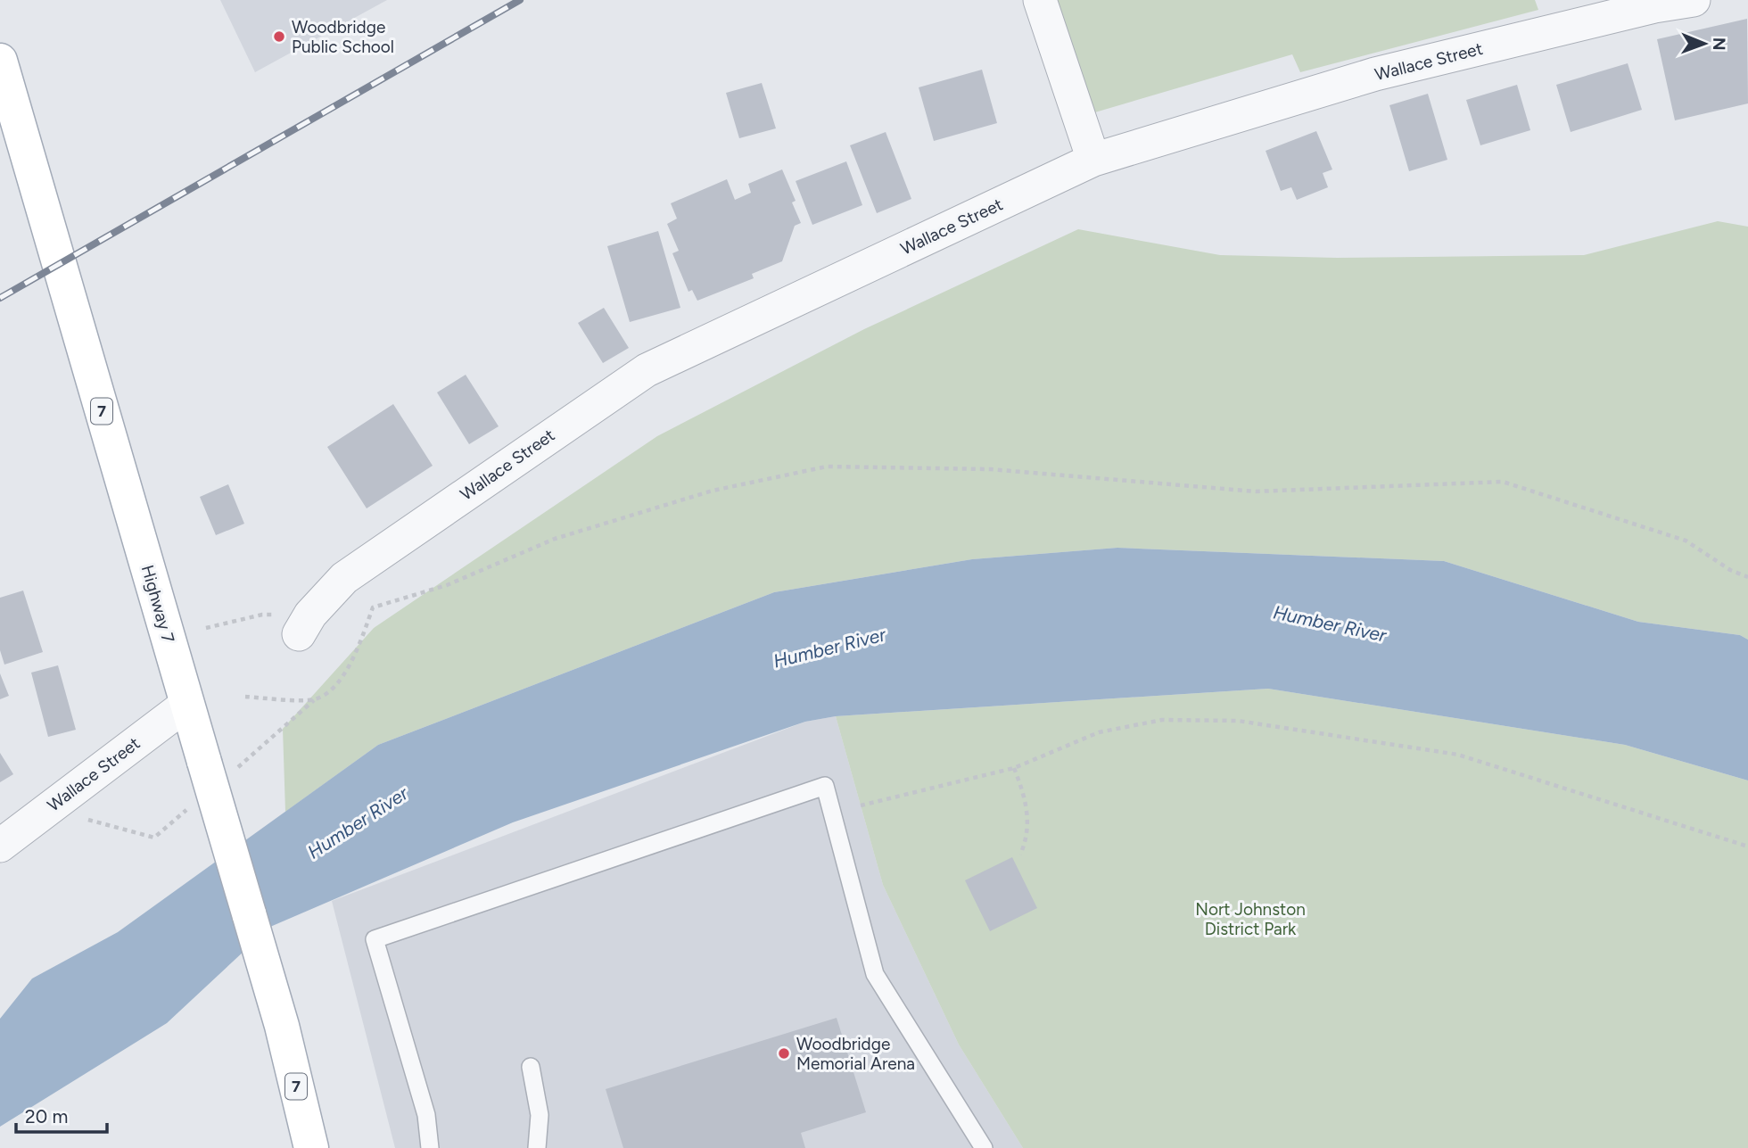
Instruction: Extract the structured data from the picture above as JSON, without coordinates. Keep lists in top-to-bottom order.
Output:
{
  "streets": {
    "main road": ["7", "Highway 7"],
    "street": ["Wallace Street"]
  },
  "crossings": [
    ["Wallace Street", "Highway 7"]
  ],
  "water": ["Humber River"],
  "parks": ["Nort Johnston District Park"],
  "places": ["Woodbridge Public School", "Woodbridge Memorial Arena"],
  "scale_bar": "20 m",
  "north": "right"
}
